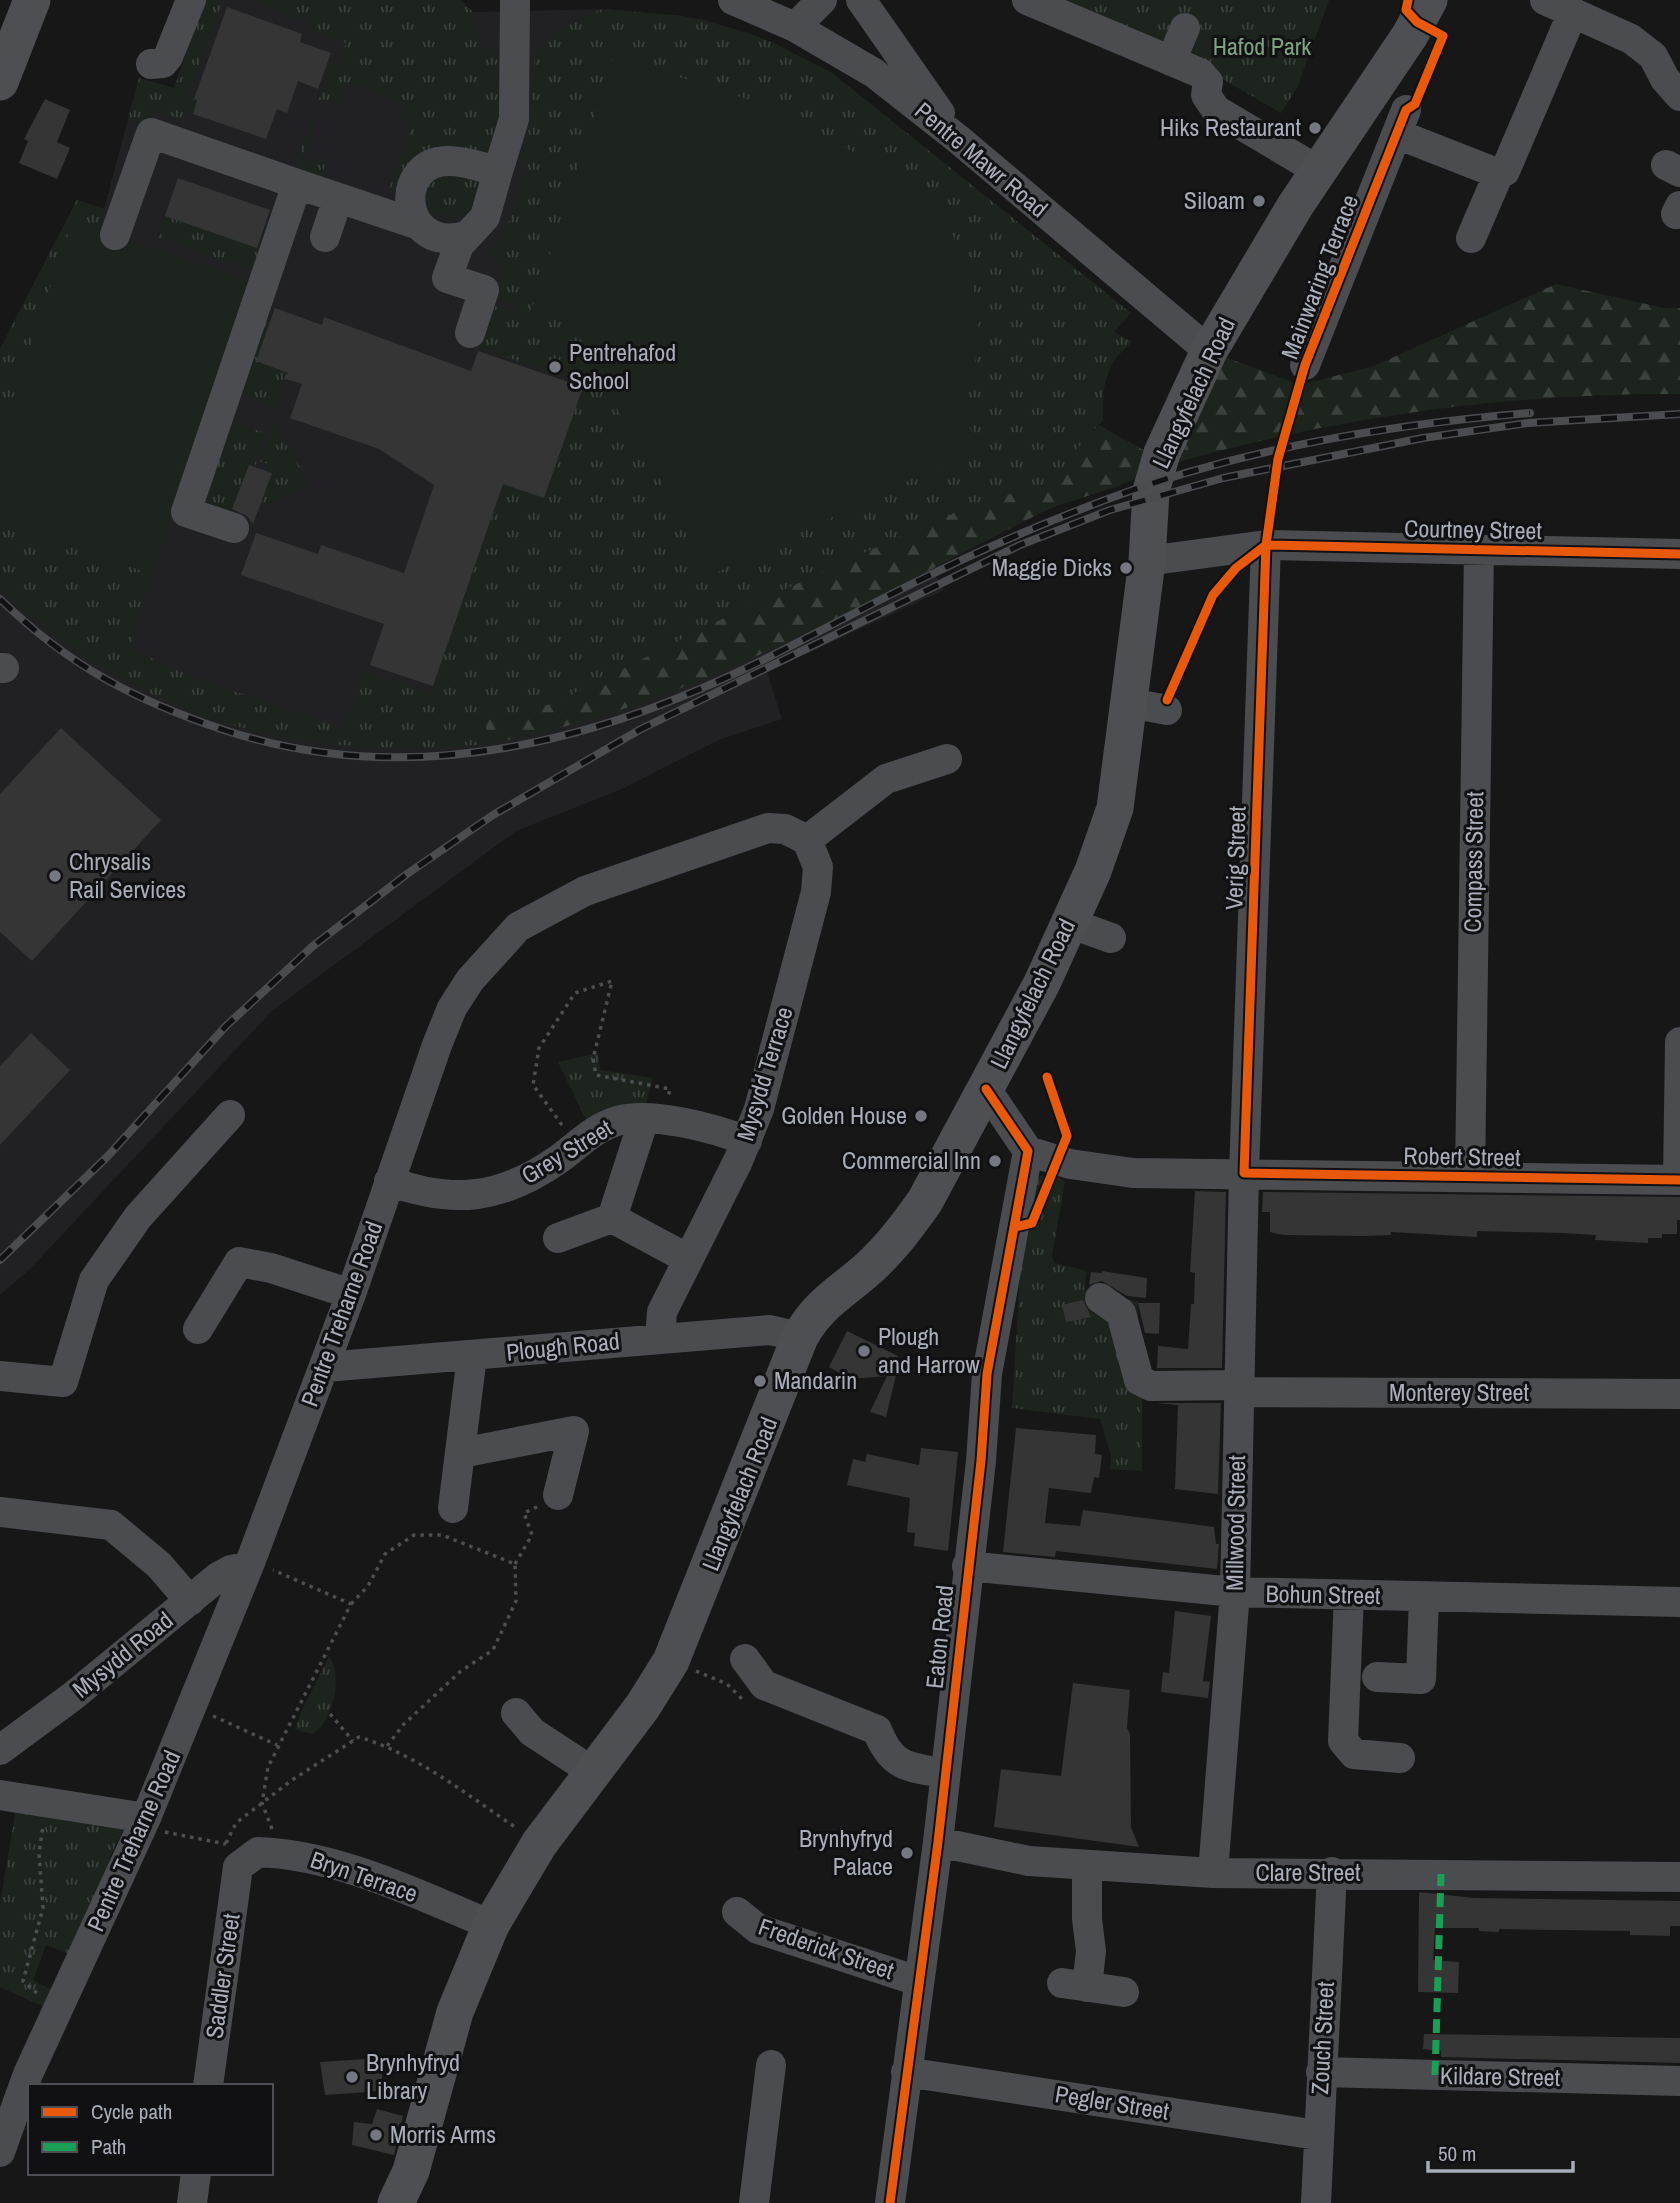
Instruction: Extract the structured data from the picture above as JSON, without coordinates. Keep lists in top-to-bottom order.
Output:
{
  "streets": {
    "main road": ["Llangyfelach Road"],
    "street": [
      "Pentre Mawr Road",
      "Mainwaring Terrace",
      "Courtney Street",
      "Verig Street",
      "Compass Street",
      "Mysydd Terrace",
      "Grey Street",
      "Robert Street",
      "Pentre Treharne Road",
      "Plough Road",
      "Monterey Street",
      "Millwood Street",
      "Bohun Street",
      "Eaton Road",
      "Mysydd Road",
      "Clare Street",
      "Bryn Terrace",
      "Frederick Street",
      "Saddler Street",
      "Zouch Street",
      "Kildare Street",
      "Pegler Street"
    ]
  },
  "crossings": [
    ["Pentre Mawr Road", "Llangyfelach Road"],
    ["Llangyfelach Road", "Courtney Street"],
    ["Llangyfelach Road", "Plough Road"],
    ["Llangyfelach Road", "Bryn Terrace"],
    ["Courtney Street", "Verig Street"],
    ["Courtney Street", "Compass Street"],
    ["Verig Street", "Robert Street"],
    ["Verig Street", "Millwood Street"],
    ["Compass Street", "Robert Street"],
    ["Mysydd Terrace", "Grey Street"],
    ["Mysydd Terrace", "Pentre Treharne Road"],
    ["Mysydd Terrace", "Plough Road"],
    ["Grey Street", "Pentre Treharne Road"],
    ["Robert Street", "Millwood Street"],
    ["Robert Street", "Eaton Road"],
    ["Pentre Treharne Road", "Plough Road"],
    ["Pentre Treharne Road", "Mysydd Road"],
    ["Monterey Street", "Millwood Street"],
    ["Millwood Street", "Bohun Street"],
    ["Millwood Street", "Clare Street"],
    ["Bohun Street", "Eaton Road"],
    ["Eaton Road", "Clare Street"],
    ["Eaton Road", "Frederick Street"],
    ["Eaton Road", "Pegler Street"],
    ["Clare Street", "Zouch Street"],
    ["Bryn Terrace", "Saddler Street"],
    ["Zouch Street", "Kildare Street"],
    ["Zouch Street", "Pegler Street"]
  ],
  "parks": ["Hafod Park"],
  "places": [
    "Hiks Restaurant",
    "Siloam",
    "Pentrehafod School",
    "Maggie Dicks",
    "Chrysalis Rail Services",
    "Golden House",
    "Commercial Inn",
    "Plough and Harrow",
    "Mandarin",
    "Brynhyfryd Palace",
    "Brynhyfryd Library",
    "Morris Arms"
  ],
  "legend": ["Cycle path", "Path"],
  "scale_bar": "50 m"
}
